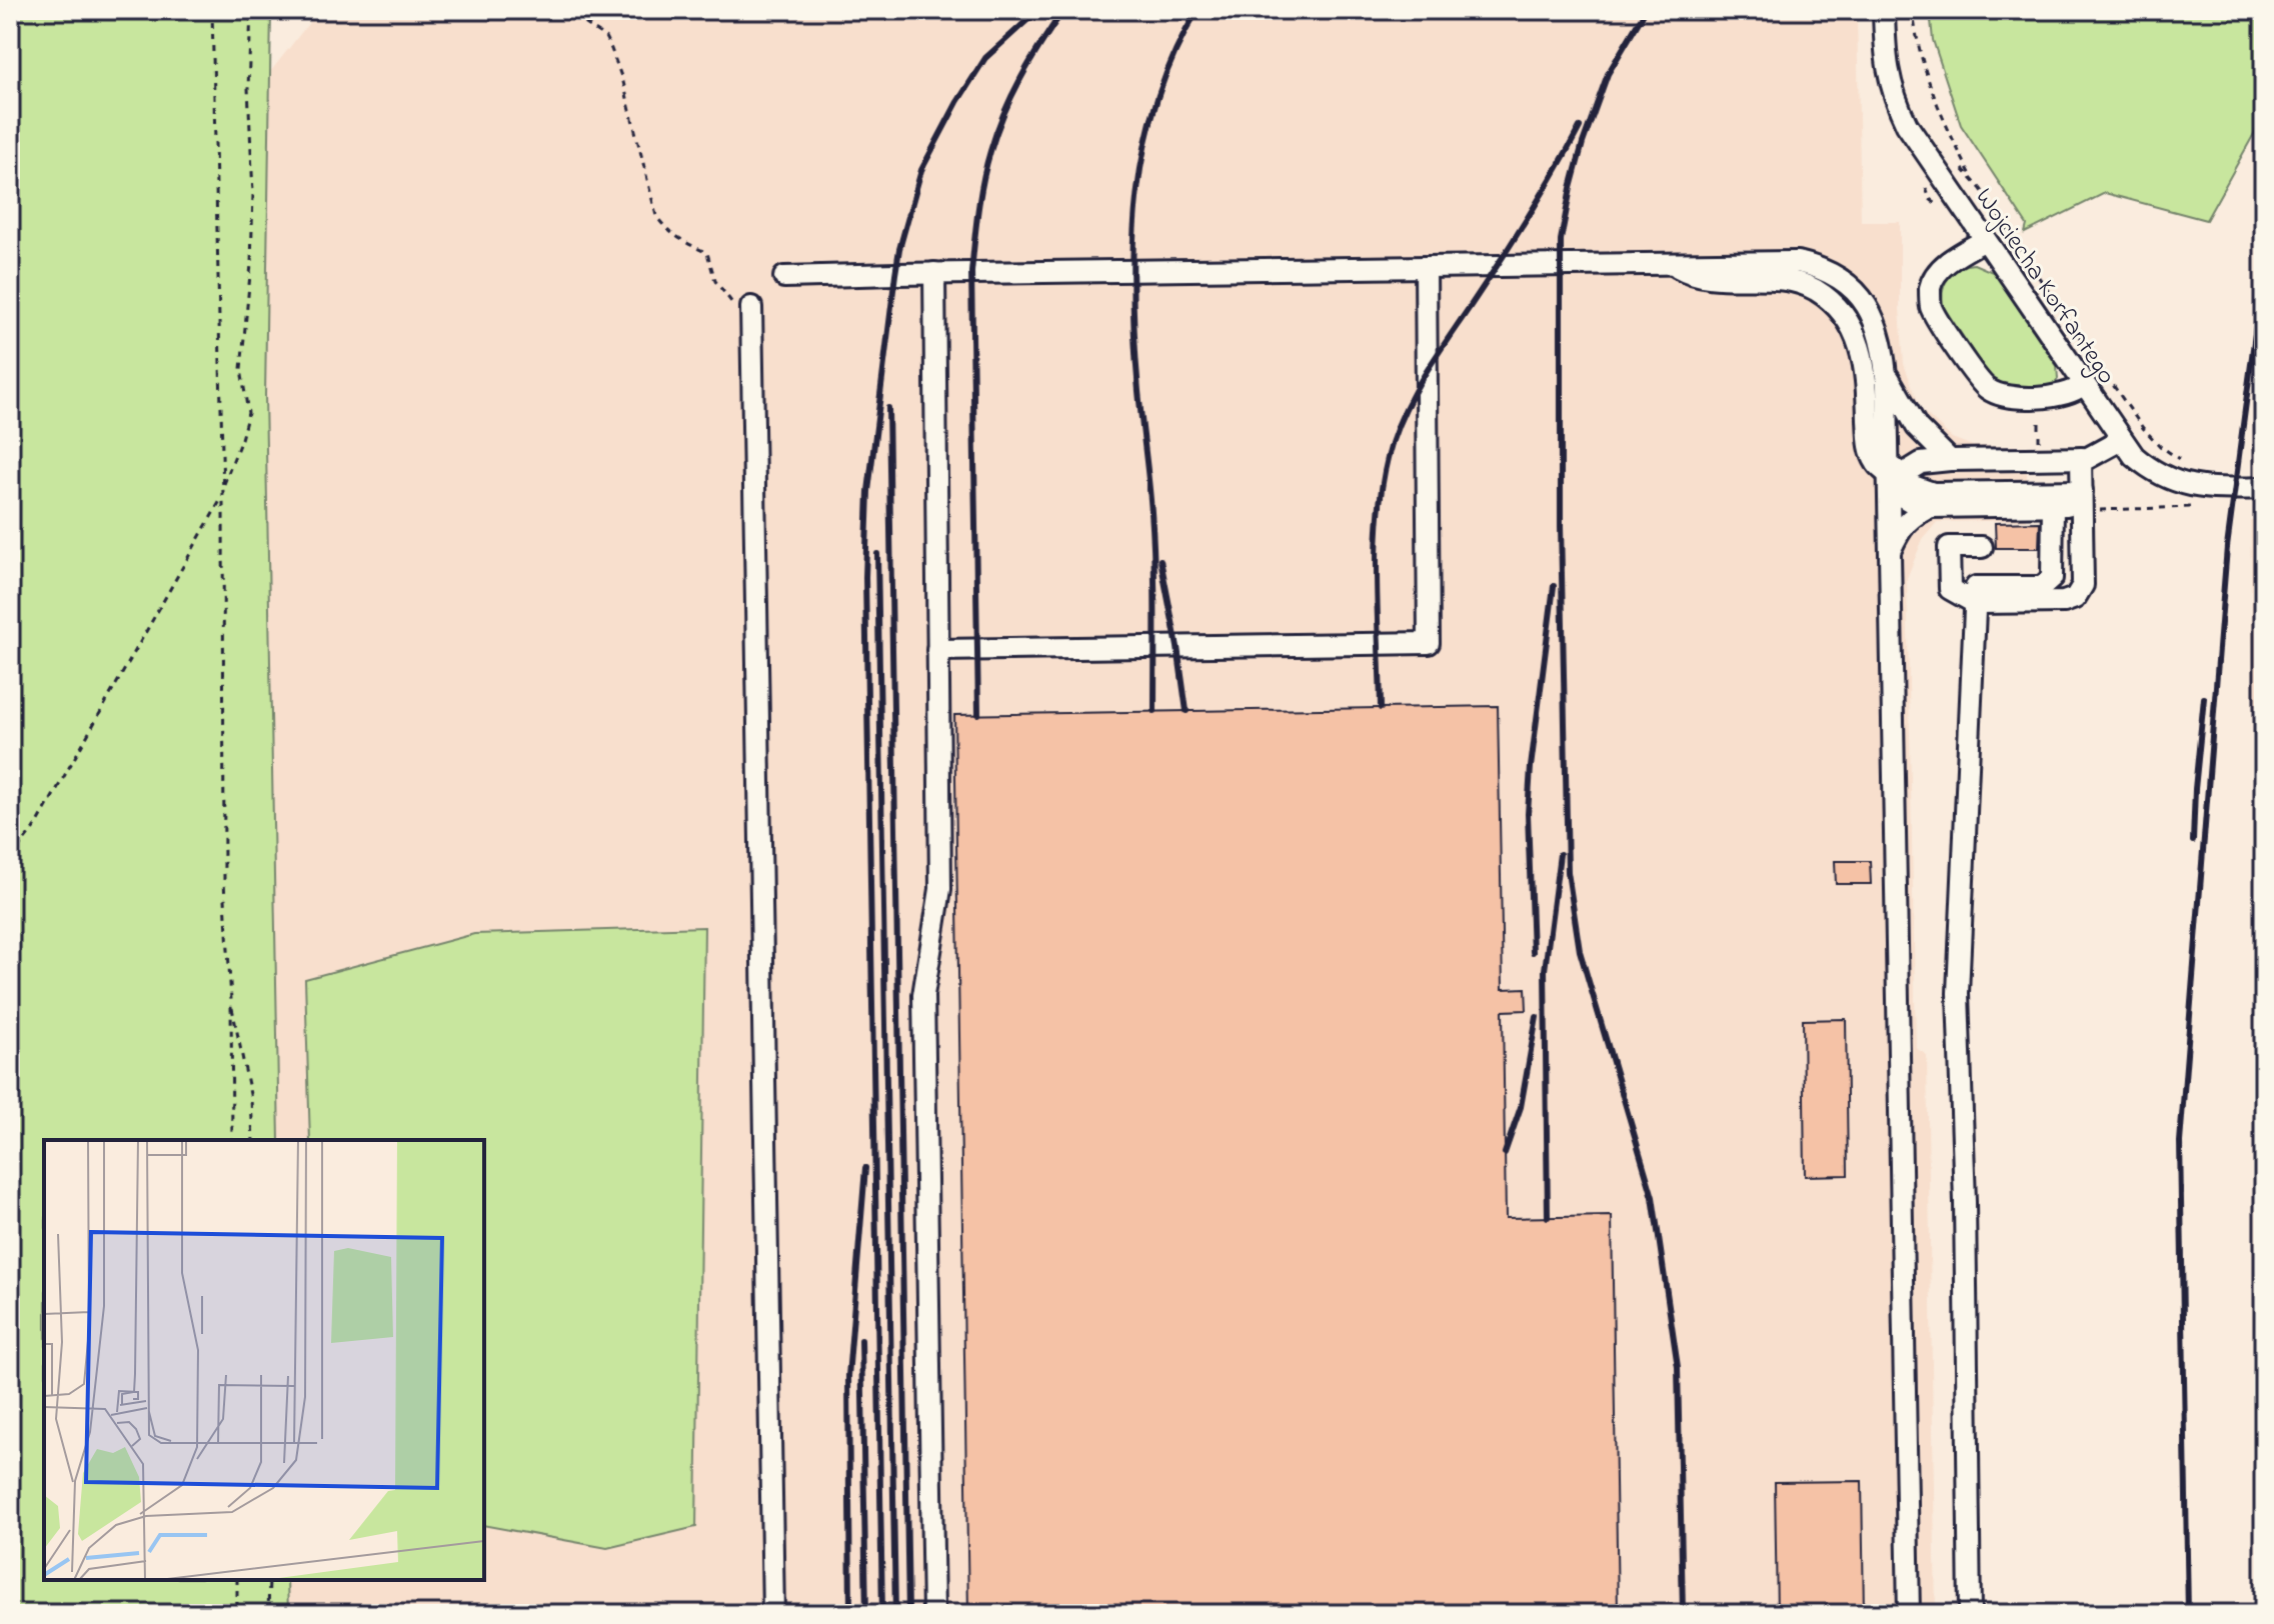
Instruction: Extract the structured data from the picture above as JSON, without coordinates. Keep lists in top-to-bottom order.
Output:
{
  "streets": {
    "street": ["Wojciecha Korfantego"]
  }
}
